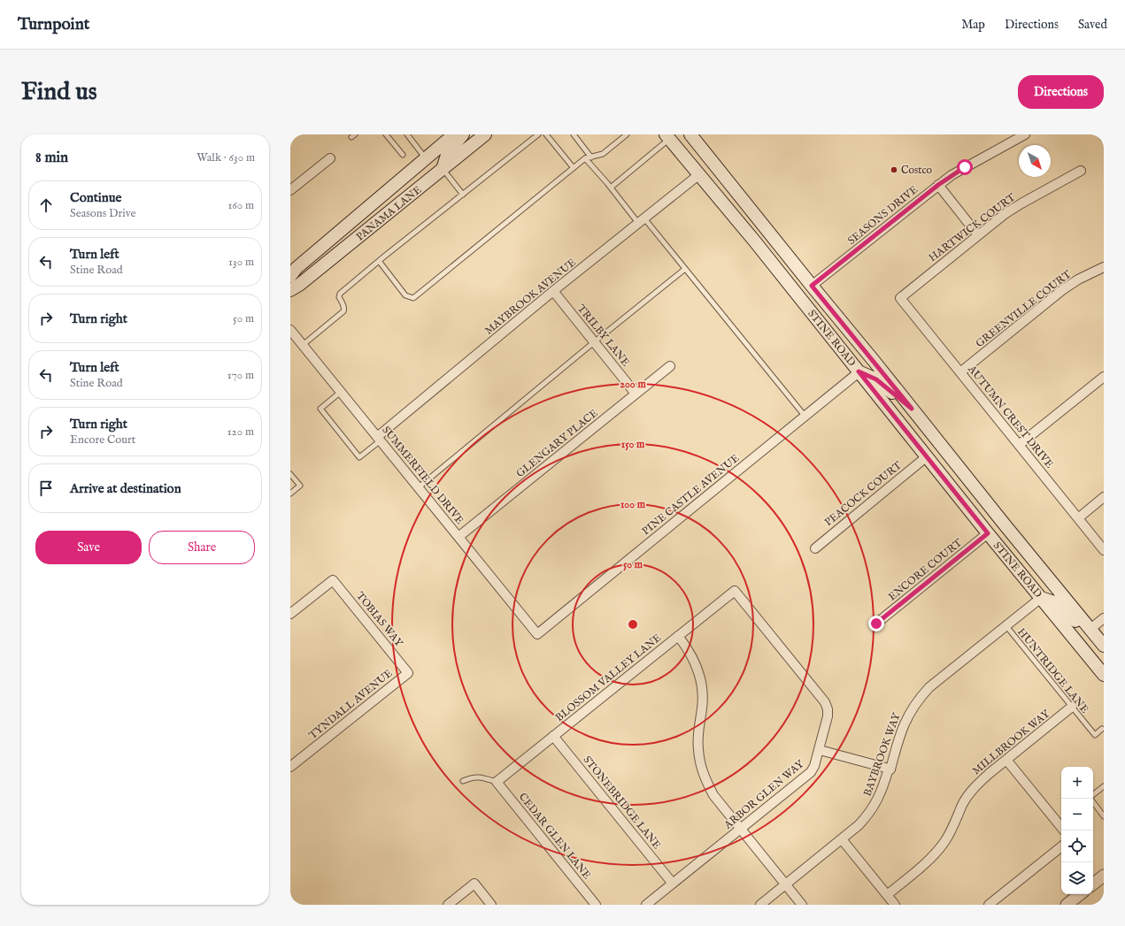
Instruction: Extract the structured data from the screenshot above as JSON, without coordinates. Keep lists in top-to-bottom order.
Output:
{
  "streets": {
    "main road": ["PANAMA LANE", "STINE ROAD"],
    "street": [
      "SEASONS DRIVE",
      "HARTWICK COURT",
      "MAYBROOK AVENUE",
      "GREENVILLE COURT",
      "TRILBY LANE",
      "AUTUMN CREST DRIVE",
      "GLENGARY PLACE",
      "SUMMERFIELD DRIVE",
      "PEACOCK COURT",
      "PINE CASTLE AVENUE",
      "ENCORE COURT",
      "TOBIAS WAY",
      "BLOSSOM VALLEY LANE",
      "TYNDALL AVENUE",
      "MILLBROOK WAY",
      "BAYBROOK WAY",
      "ARBOR GLEN WAY",
      "STONEBRIDGE LANE",
      "CEDAR GLEN LANE"
    ],
    "lane": ["HUNTRIDGE LANE"]
  },
  "crossings": [
    ["SEASONS DRIVE", "STINE ROAD"],
    ["HARTWICK COURT", "AUTUMN CREST DRIVE"],
    ["MAYBROOK AVENUE", "TRILBY LANE"],
    ["MAYBROOK AVENUE", "STINE ROAD"],
    ["MAYBROOK AVENUE", "SUMMERFIELD DRIVE"],
    ["GREENVILLE COURT", "AUTUMN CREST DRIVE"],
    ["TRILBY LANE", "GLENGARY PLACE"],
    ["STINE ROAD", "PEACOCK COURT"],
    ["STINE ROAD", "PINE CASTLE AVENUE"],
    ["STINE ROAD", "ENCORE COURT"],
    ["STINE ROAD", "BAYBROOK WAY"],
    ["GLENGARY PLACE", "SUMMERFIELD DRIVE"],
    ["SUMMERFIELD DRIVE", "PINE CASTLE AVENUE"],
    ["TOBIAS WAY", "TYNDALL AVENUE"],
    ["HUNTRIDGE LANE", "MILLBROOK WAY"],
    ["HUNTRIDGE LANE", "BAYBROOK WAY"],
    ["BLOSSOM VALLEY LANE", "ARBOR GLEN WAY"],
    ["BLOSSOM VALLEY LANE", "STONEBRIDGE LANE"],
    ["BLOSSOM VALLEY LANE", "CEDAR GLEN LANE"],
    ["ARBOR GLEN WAY", "STONEBRIDGE LANE"]
  ],
  "places": ["Costco"],
  "north": "bottom right",
  "page": {
    "header": "Turnpoint",
    "nav": ["Map", "Directions", "Saved"],
    "buttons": [
      "Directions",
      ["Save", "Share"]
    ],
    "title": "Find us",
    "heading": ["8 min", "Walk · 630 m"],
    "list": [
      ["Continue", "Seasons Drive", "160 m"],
      ["Turn left", "Stine Road", "130 m"],
      ["Turn right", "50 m"],
      ["Turn left", "Stine Road", "170 m"],
      ["Turn right", "Encore Court", "120 m"],
      "Arrive at destination"
    ],
    "map_buttons": ["+", "−"]
  },
  "rings": [
    "200 m",
    "150 m",
    "100 m",
    "50 m"
  ]
}
